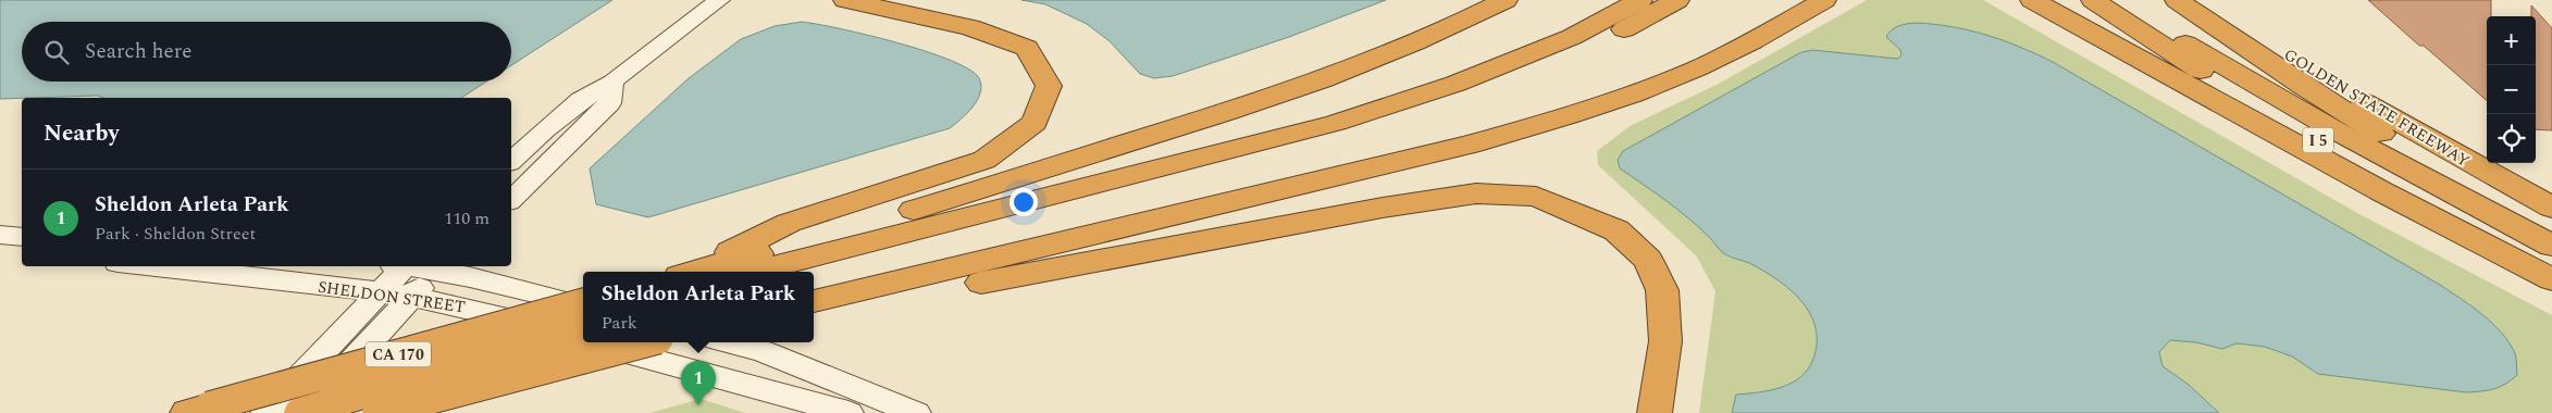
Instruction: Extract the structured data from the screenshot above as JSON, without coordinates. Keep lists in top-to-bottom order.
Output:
{
  "streets": {
    "highway": ["GOLDEN STATE FREEWAY", "I 5", "CA 170"],
    "main road": ["SHELDON STREET"]
  },
  "page": {
    "map_buttons": ["+", "−"],
    "search": "Search here",
    "heading": "Nearby",
    "list": [
      {
        "mark": "1",
        "name": "Sheldon Arleta Park",
        "note": "Park · Sheldon Street",
        "value": "110 m"
      }
    ],
    "popup": ["Sheldon Arleta Park", "Park"],
    "pins": "1"
  }
}
